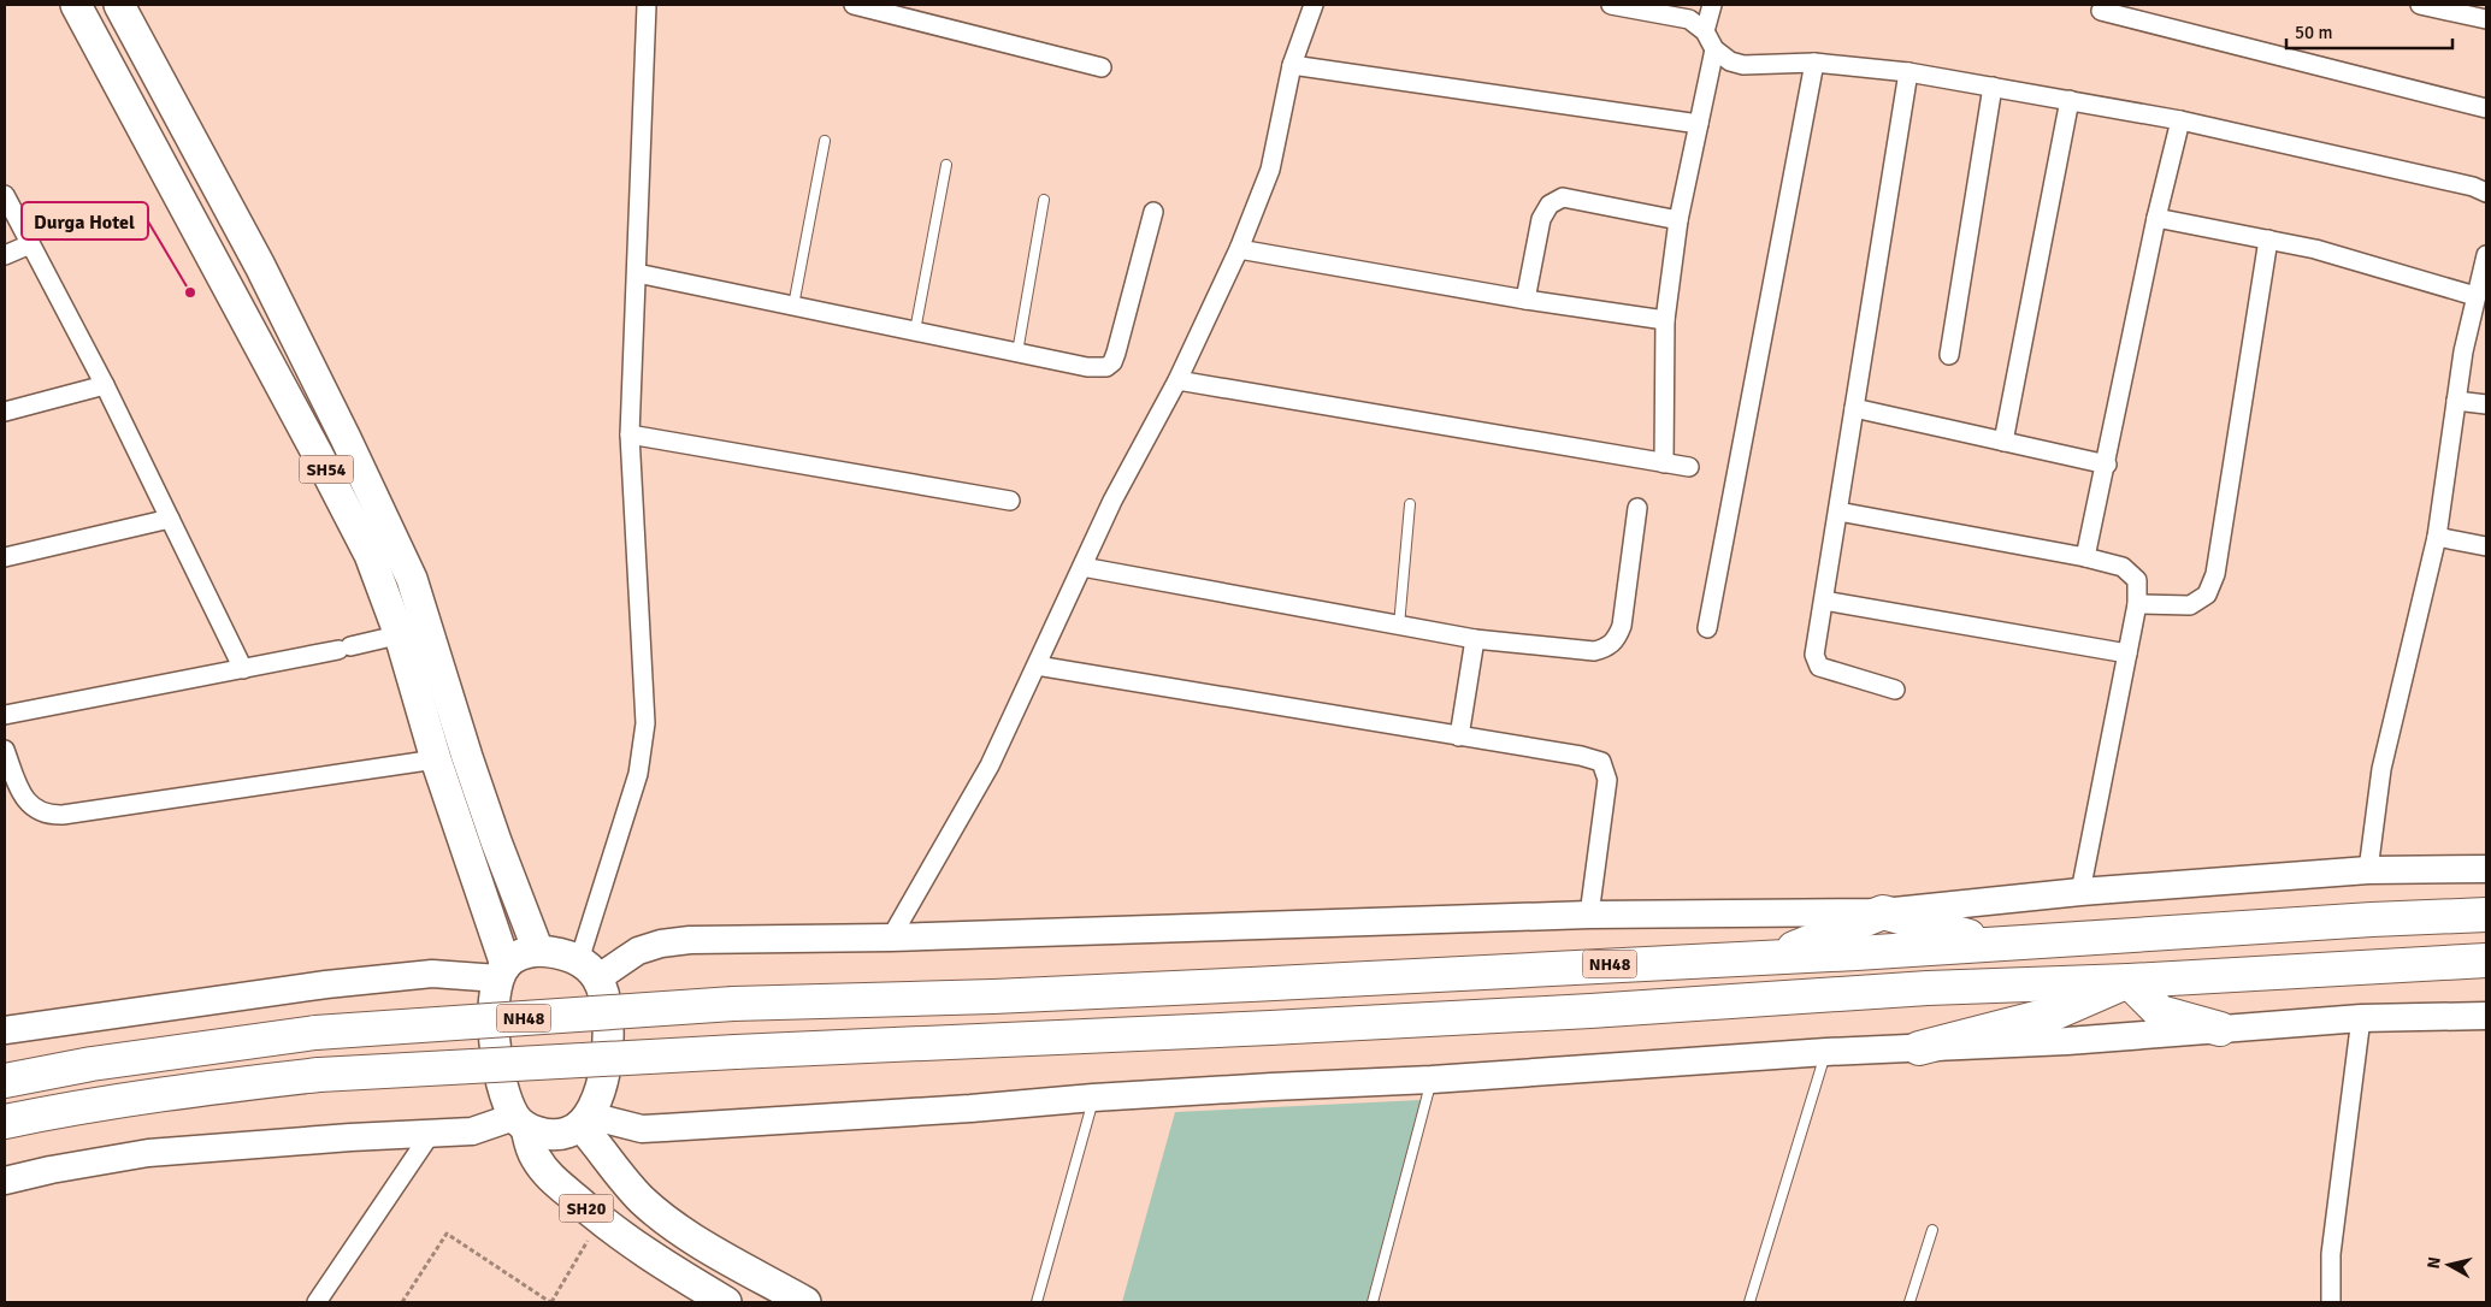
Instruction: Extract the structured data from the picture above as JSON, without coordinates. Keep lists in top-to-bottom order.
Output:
{
  "streets": {
    "highway": ["NH48"],
    "main road": ["SH54", "SH20"]
  },
  "crossings": [
    ["SH54", "SH20"]
  ],
  "places": ["Durga Hotel"],
  "scale_bar": "50 m",
  "north": "left"
}
